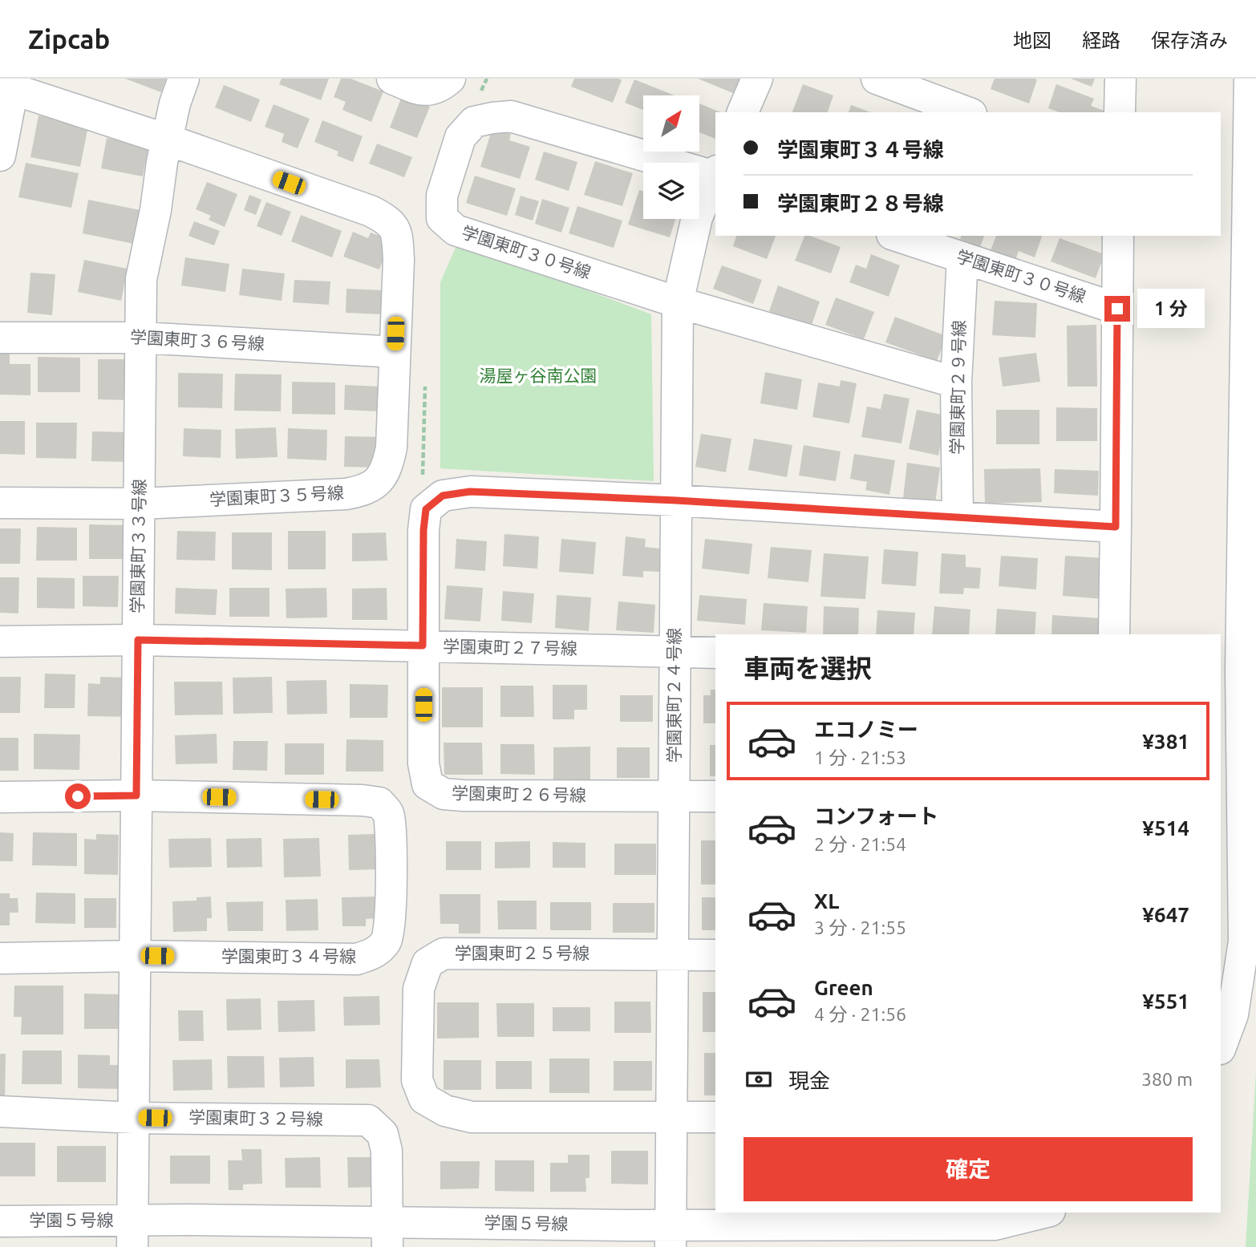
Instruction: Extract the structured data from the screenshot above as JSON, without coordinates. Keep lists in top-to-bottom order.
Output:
{
  "streets": {
    "street": [
      "学園東町３０号線",
      "学園東町３６号線",
      "学園東町２９号線",
      "学園東町３５号線",
      "学園東町３３号線",
      "学園東町２７号線",
      "学園東町２４号線",
      "学園東町２６号線",
      "学園東町２５号線",
      "学園東町３４号線",
      "学園東町３２号線",
      "学園５号線"
    ]
  },
  "crossings": [
    ["学園東町３０号線", "学園東町２９号線"],
    ["学園東町３０号線", "学園東町２４号線"],
    ["学園東町３６号線", "学園東町３５号線"],
    ["学園東町３６号線", "学園東町３３号線"],
    ["学園東町２９号線", "学園東町２６号線"],
    ["学園東町３５号線", "学園東町３３号線"],
    ["学園東町３３号線", "学園東町２７号線"],
    ["学園東町３３号線", "学園東町３４号線"],
    ["学園東町３３号線", "学園東町３２号線"],
    ["学園東町３３号線", "学園５号線"],
    ["学園東町２７号線", "学園東町２４号線"],
    ["学園東町２７号線", "学園東町２６号線"],
    ["学園東町２４号線", "学園東町２６号線"],
    ["学園東町２４号線", "学園東町２５号線"],
    ["学園東町２４号線", "学園５号線"],
    ["学園東町３２号線", "学園５号線"]
  ],
  "parks": ["湯屋ヶ谷南公園"],
  "north": "top right",
  "page": {
    "header": "Zipcab",
    "nav": ["地図", "経路", "保存済み"],
    "banner": ["学園東町３４号線", "学園東町２８号線"],
    "bubble": "1 分",
    "heading": "車両を選択",
    "list": [
      {
        "name": "エコノミー",
        "note": "1 分 · 21:53",
        "value": "¥381"
      },
      {
        "name": "コンフォート",
        "note": "2 分 · 21:54",
        "value": "¥514"
      },
      {
        "name": "XL",
        "note": "3 分 · 21:55",
        "value": "¥647"
      },
      {
        "name": "Green",
        "note": "4 分 · 21:56",
        "value": "¥551"
      }
    ],
    "pay": ["現金", "380 m"],
    "buttons": "確定"
  }
}
